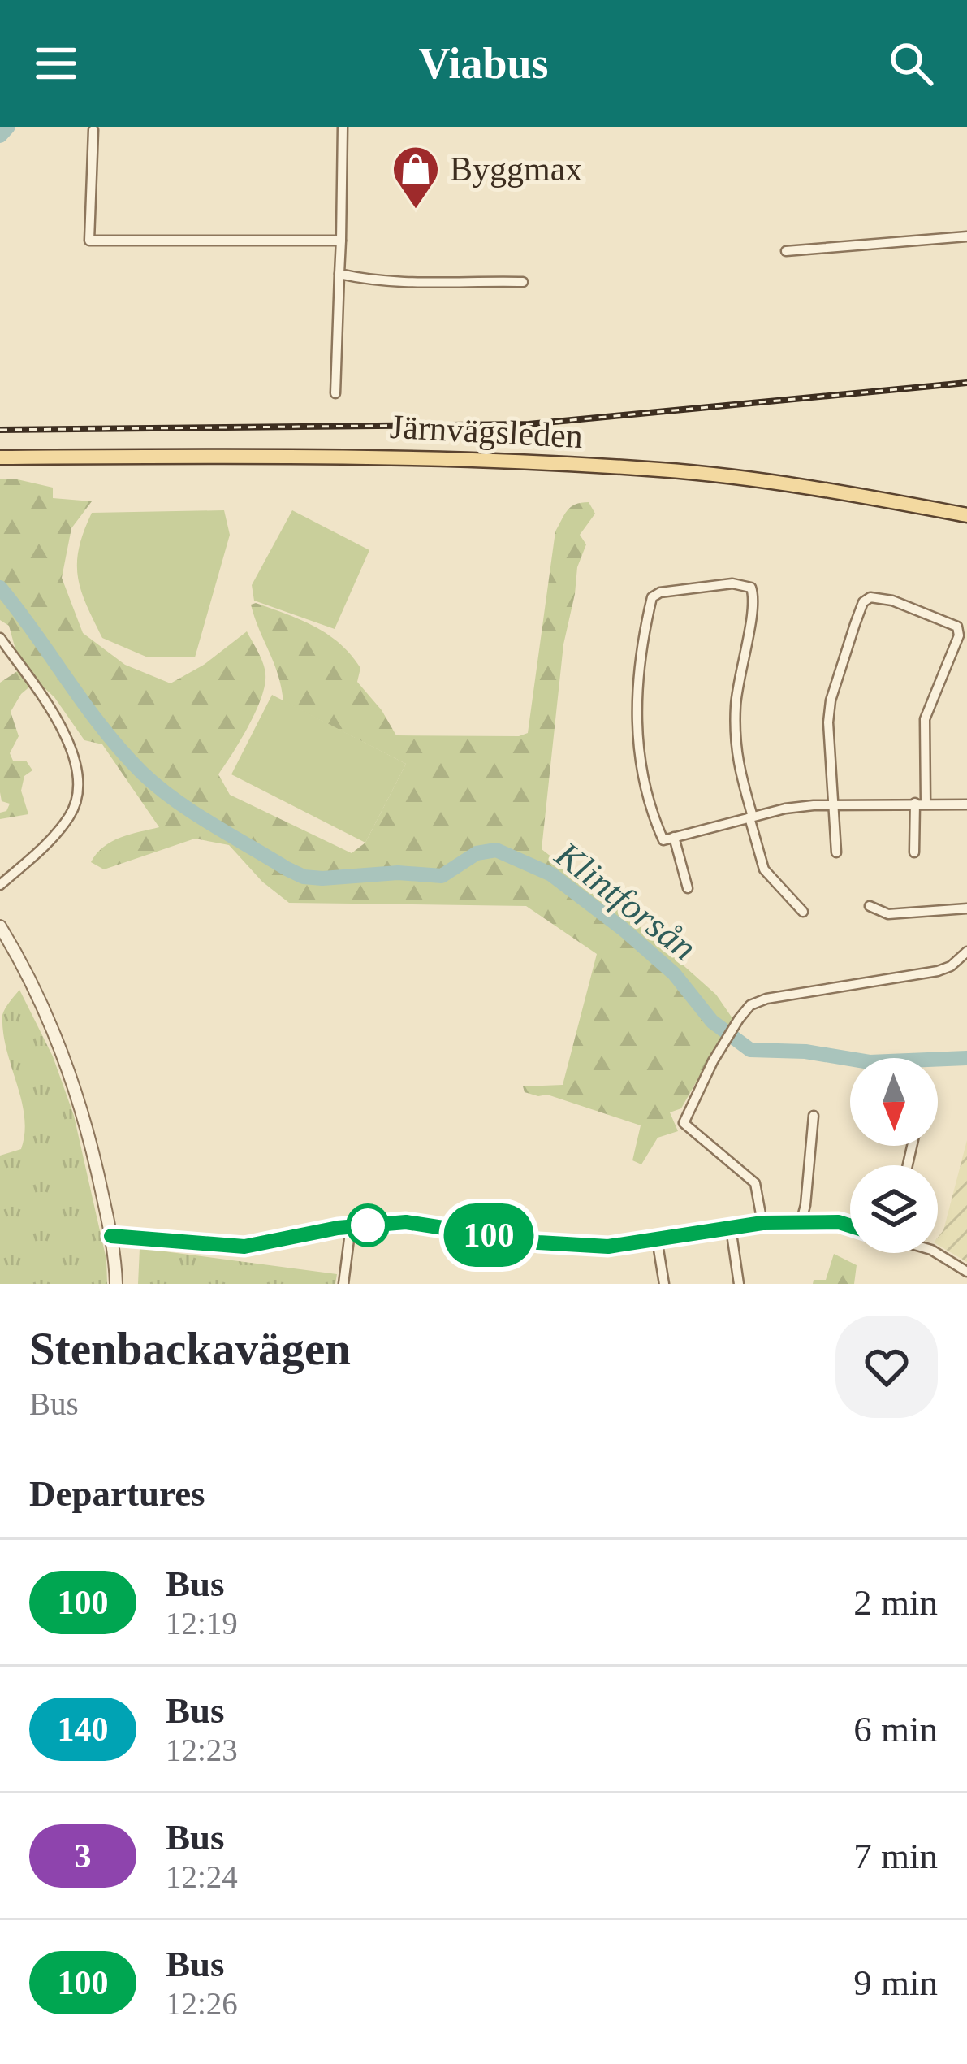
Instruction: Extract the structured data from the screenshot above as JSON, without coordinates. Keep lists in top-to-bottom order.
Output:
{
  "streets": {
    "main road": ["Järnvägsleden"]
  },
  "water": ["Klintforsån"],
  "places": {
    "shop": ["Byggmax"]
  },
  "lines": ["bus line 100"],
  "north": "bottom",
  "page": {
    "header": "Viabus",
    "on_map": "100",
    "heading": [
      ["Stenbackavägen", "Bus"],
      "Departures"
    ],
    "list": [
      {
        "mark": "100",
        "name": "Bus",
        "note": "12:19",
        "value": "2 min"
      },
      {
        "mark": "140",
        "name": "Bus",
        "note": "12:23",
        "value": "6 min"
      },
      {
        "mark": "3",
        "name": "Bus",
        "note": "12:24",
        "value": "7 min"
      },
      {
        "mark": "100",
        "name": "Bus",
        "note": "12:26",
        "value": "9 min"
      }
    ]
  }
}
